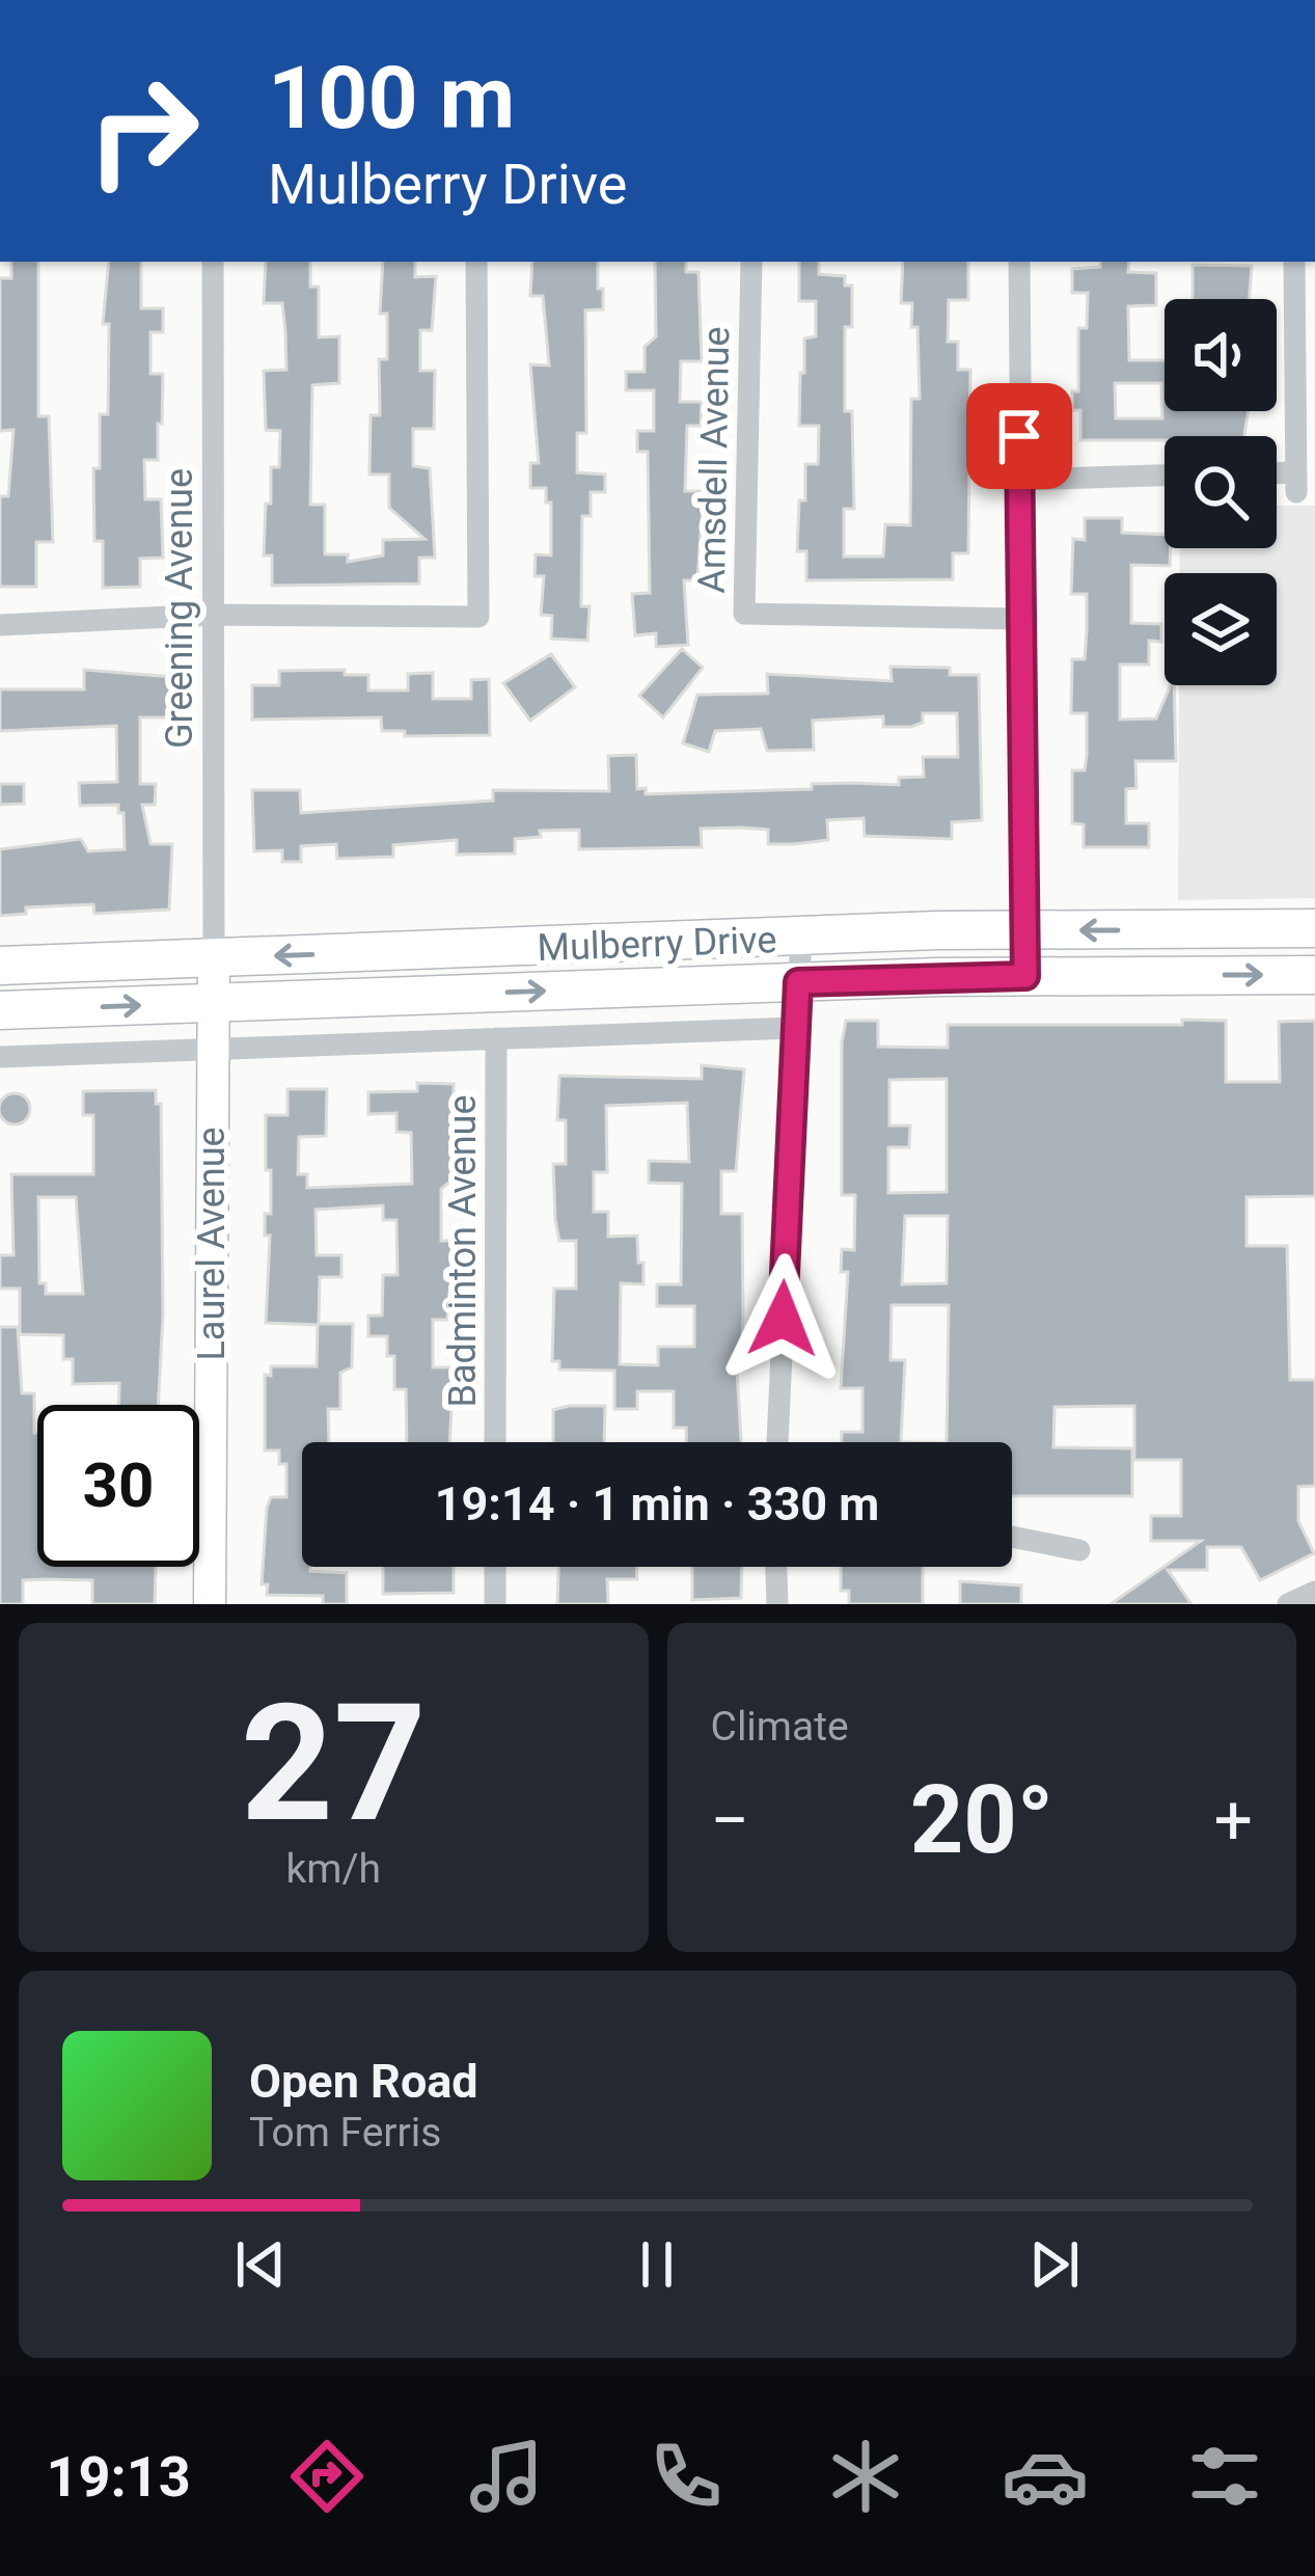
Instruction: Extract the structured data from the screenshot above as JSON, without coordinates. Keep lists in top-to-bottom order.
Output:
{
  "streets": {
    "main road": ["Mulberry Drive"],
    "street": [
      "Amsdell Avenue",
      "Greening Avenue",
      "Laurel Avenue",
      "Badminton Avenue"
    ]
  },
  "crossings": [
    ["Greening Avenue", "Mulberry Drive"],
    ["Greening Avenue", "Laurel Avenue"],
    ["Mulberry Drive", "Laurel Avenue"]
  ],
  "page": {
    "turn": ["100 m", "Mulberry Drive"],
    "limit": "30",
    "trip": "19:14 · 1 min · 330 m",
    "tile": [
      ["27", "km/h"],
      "Climate"
    ],
    "heat": ["−", "20°", "+"],
    "song": ["Open Road", "Tom Ferris"],
    "tabs": "19:13"
  }
}
